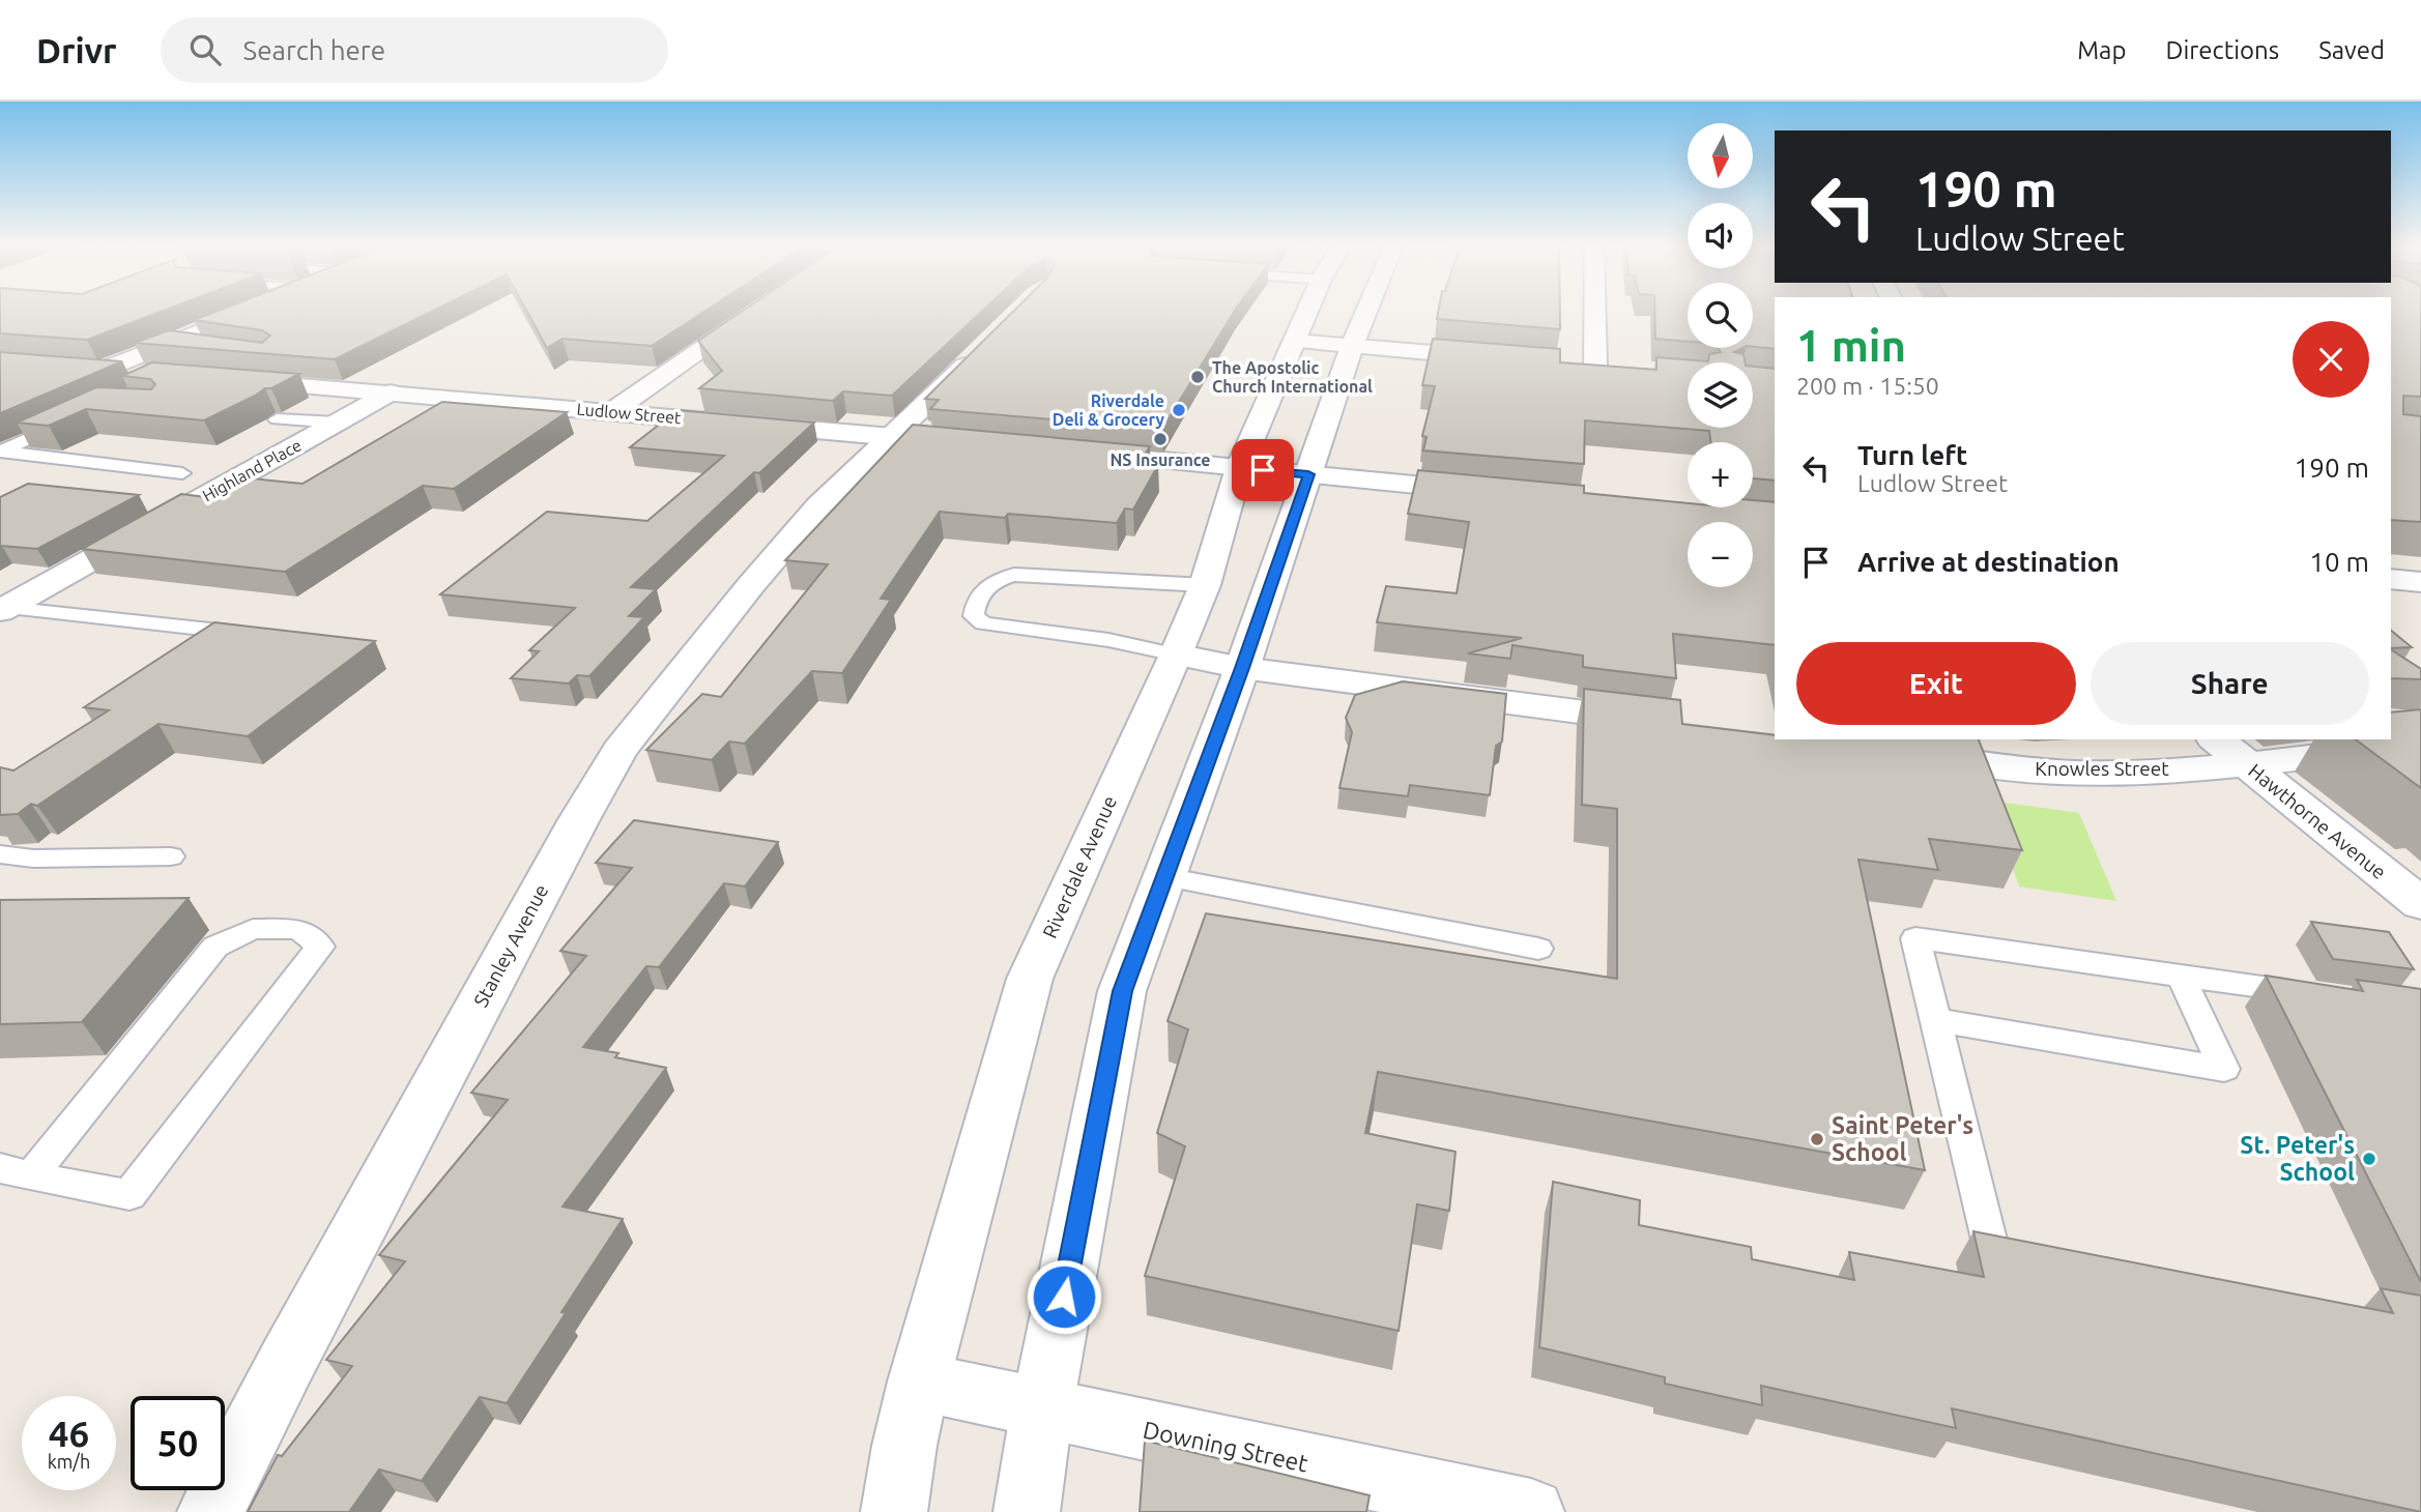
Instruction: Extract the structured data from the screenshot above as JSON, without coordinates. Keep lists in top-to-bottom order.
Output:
{
  "streets": {
    "street": [
      "Ludlow Street",
      "Highland Place",
      "Knowles Street",
      "Hawthorne Avenue",
      "Riverdale Avenue",
      "Stanley Avenue",
      "Downing Street"
    ]
  },
  "crossings": [
    ["Ludlow Street", "Highland Place"],
    ["Ludlow Street", "Stanley Avenue"],
    ["Knowles Street", "Hawthorne Avenue"],
    ["Riverdale Avenue", "Downing Street"]
  ],
  "places": [
    "The Apostolic Church International",
    "Riverdale Deli & Grocery",
    "NS Insurance",
    "Saint Peter's School",
    "St. Peter's School"
  ],
  "north": "bottom",
  "page": {
    "header": "Drivr",
    "search": "Search here",
    "nav": ["Map", "Directions", "Saved"],
    "map_buttons": ["+", "−"],
    "turn": ["190 m", "Ludlow Street"],
    "heading": ["1 min", "200 m · 15:50"],
    "list": [
      {
        "name": "Turn left",
        "note": "Ludlow Street",
        "value": "190 m"
      },
      {
        "name": "Arrive at destination",
        "value": "10 m"
      }
    ],
    "buttons": ["Exit", "Share"],
    "speed": "46 km/h",
    "limit": "50"
  }
}
